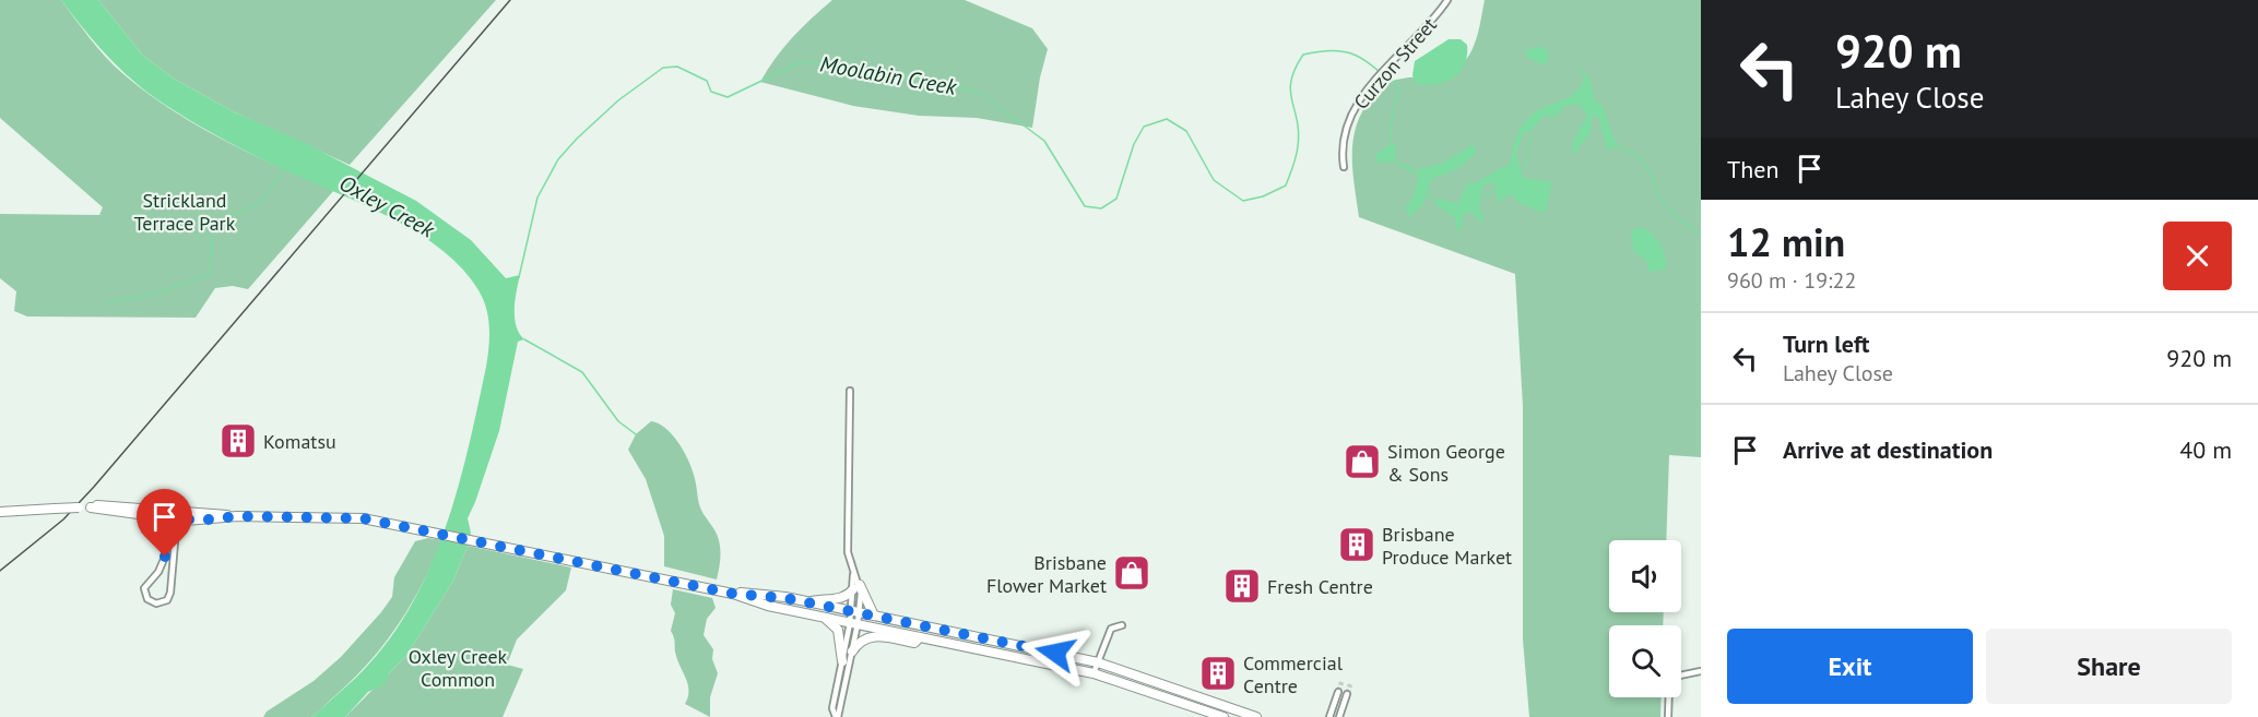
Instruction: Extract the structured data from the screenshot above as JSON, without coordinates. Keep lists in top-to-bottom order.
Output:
{
  "streets": {
    "street": ["Curzon Street"]
  },
  "water": ["Moolabin Creek", "Oxley Creek"],
  "parks": ["Strickland Terrace Park", "Oxley Creek Common"],
  "places": {
    "building": [
      "Komatsu",
      "Brisbane Produce Market",
      "Fresh Centre",
      "Commercial Centre"
    ],
    "shop": ["Simon George & Sons", "Brisbane Flower Market"]
  },
  "page": {
    "turn": ["920 m", "Lahey Close"],
    "then": "Then",
    "heading": ["12 min", "960 m · 19:22"],
    "list": [
      {
        "name": "Turn left",
        "note": "Lahey Close",
        "value": "920 m"
      },
      {
        "name": "Arrive at destination",
        "value": "40 m"
      }
    ],
    "buttons": ["Exit", "Share"]
  }
}
